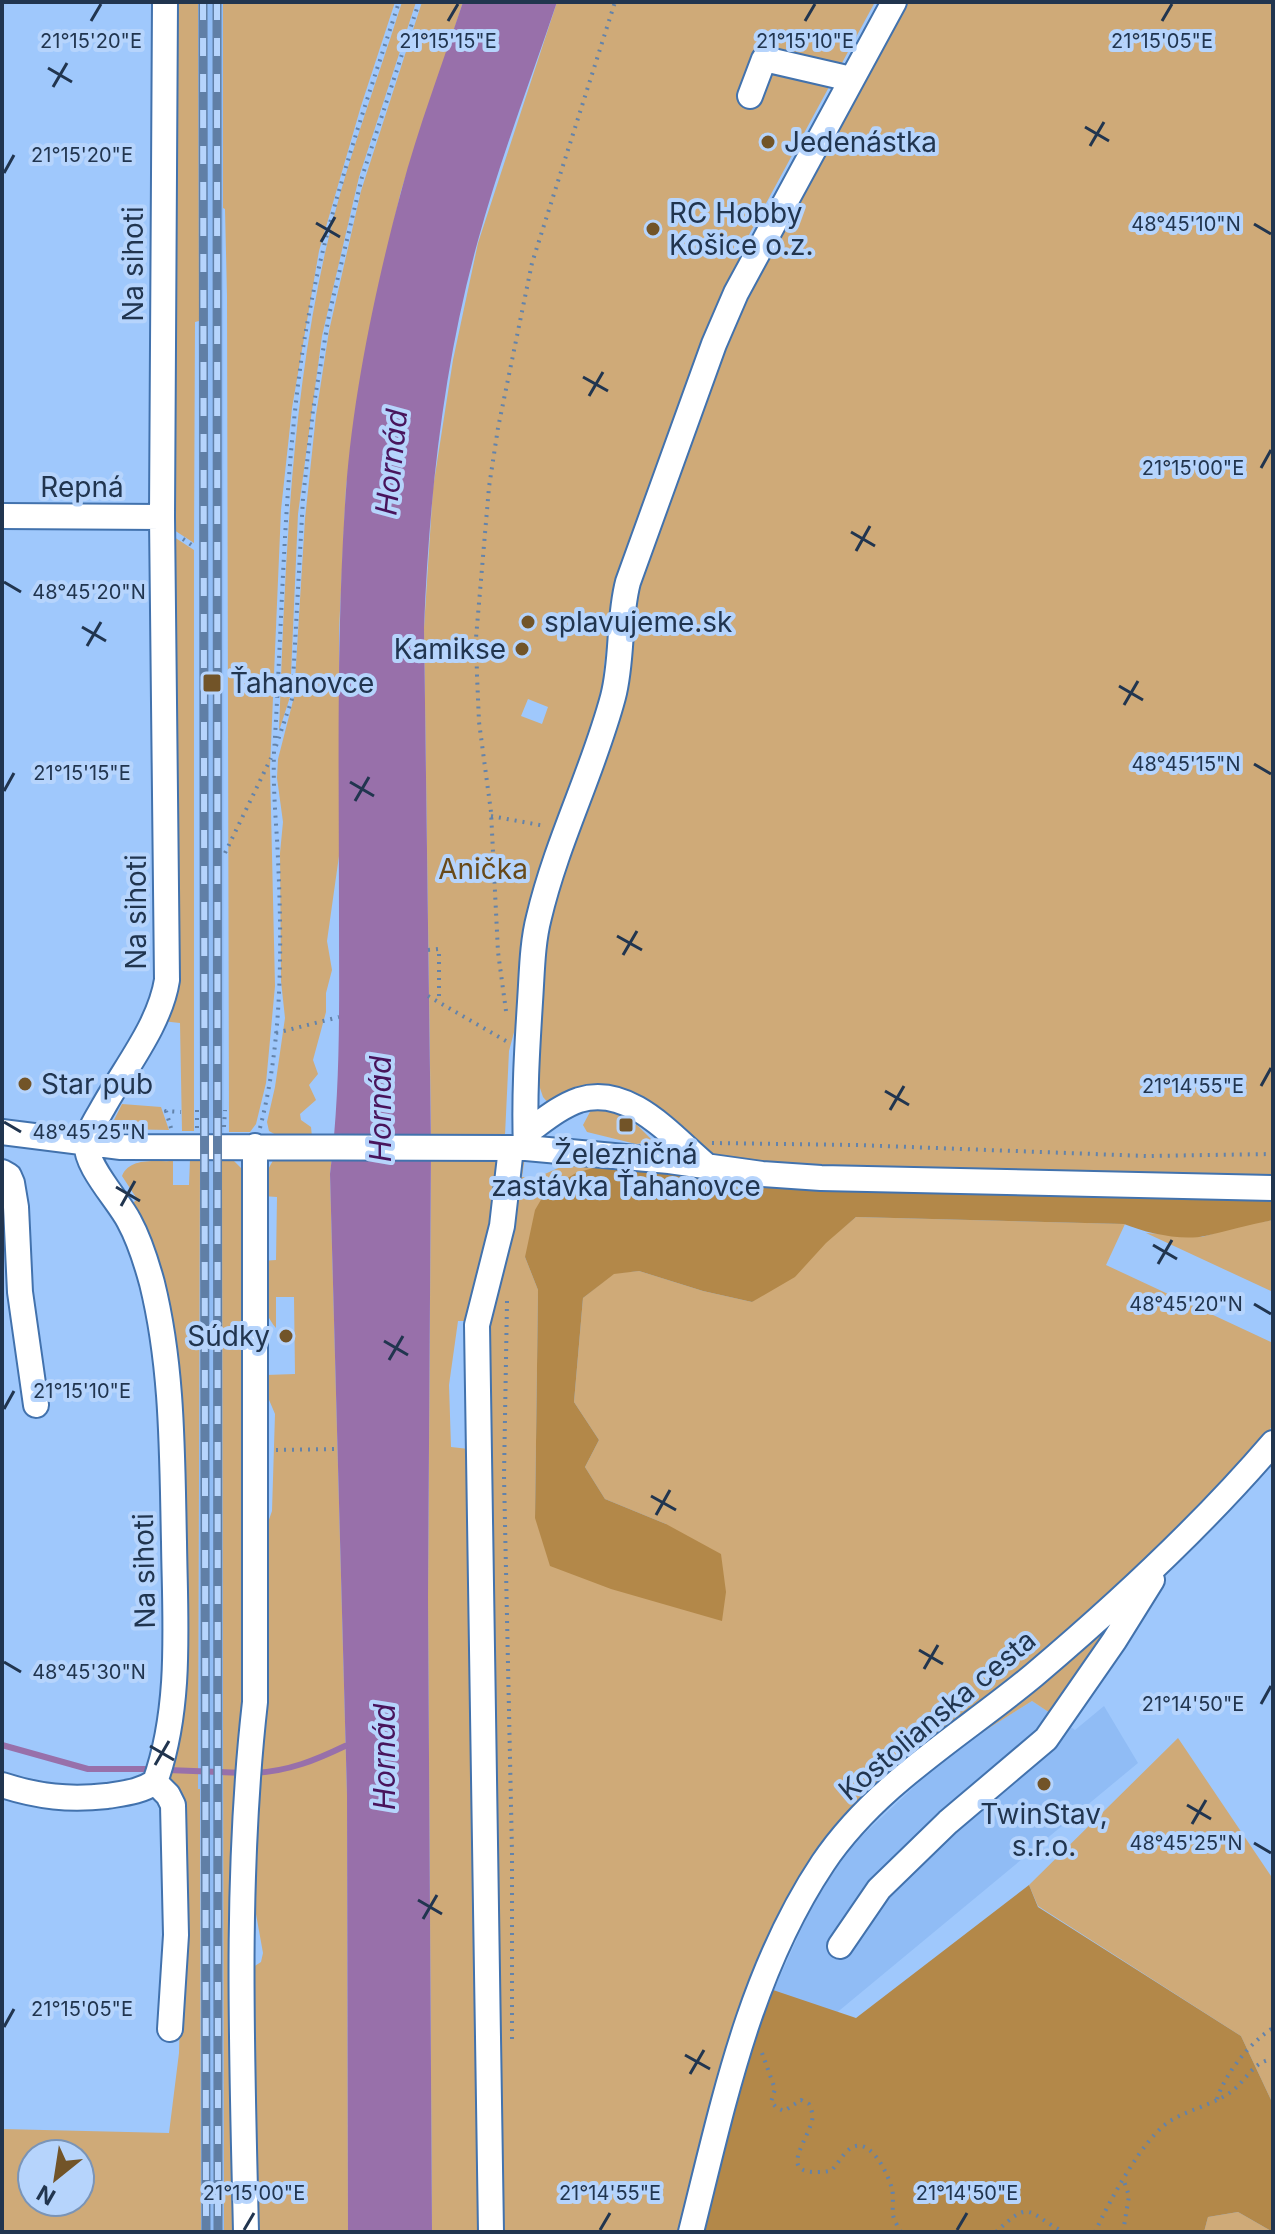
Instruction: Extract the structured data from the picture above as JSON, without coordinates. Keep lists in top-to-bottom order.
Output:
{
  "streets": {
    "street": ["Na sihoti", "Repná", "Kostolianska cesta"]
  },
  "crossings": [
    ["Na sihoti", "Repná"]
  ],
  "water": ["Hornád"],
  "parks": ["Anička"],
  "places": {
    "other": [
      "Jedenástka",
      "RC Hobby Košice o.z.",
      "splavujeme.sk",
      "Kamikse",
      "Star pub",
      "Súdky",
      "TwinStav, s.r.o."
    ],
    "transit": ["Ťahanovce", "Železničná zastávka Ťahanovce"]
  },
  "north": "bottom left",
  "coordinates": [
    "21°15'20\"E",
    "21°15'15\"E",
    "21°15'10\"E",
    "21°15'05\"E",
    "48°45'10\"N",
    "21°15'00\"E",
    "48°45'20\"N",
    "48°45'15\"N",
    "21°14'55\"E",
    "48°45'25\"N",
    "48°45'30\"N",
    "21°14'50\"E"
  ]
}
